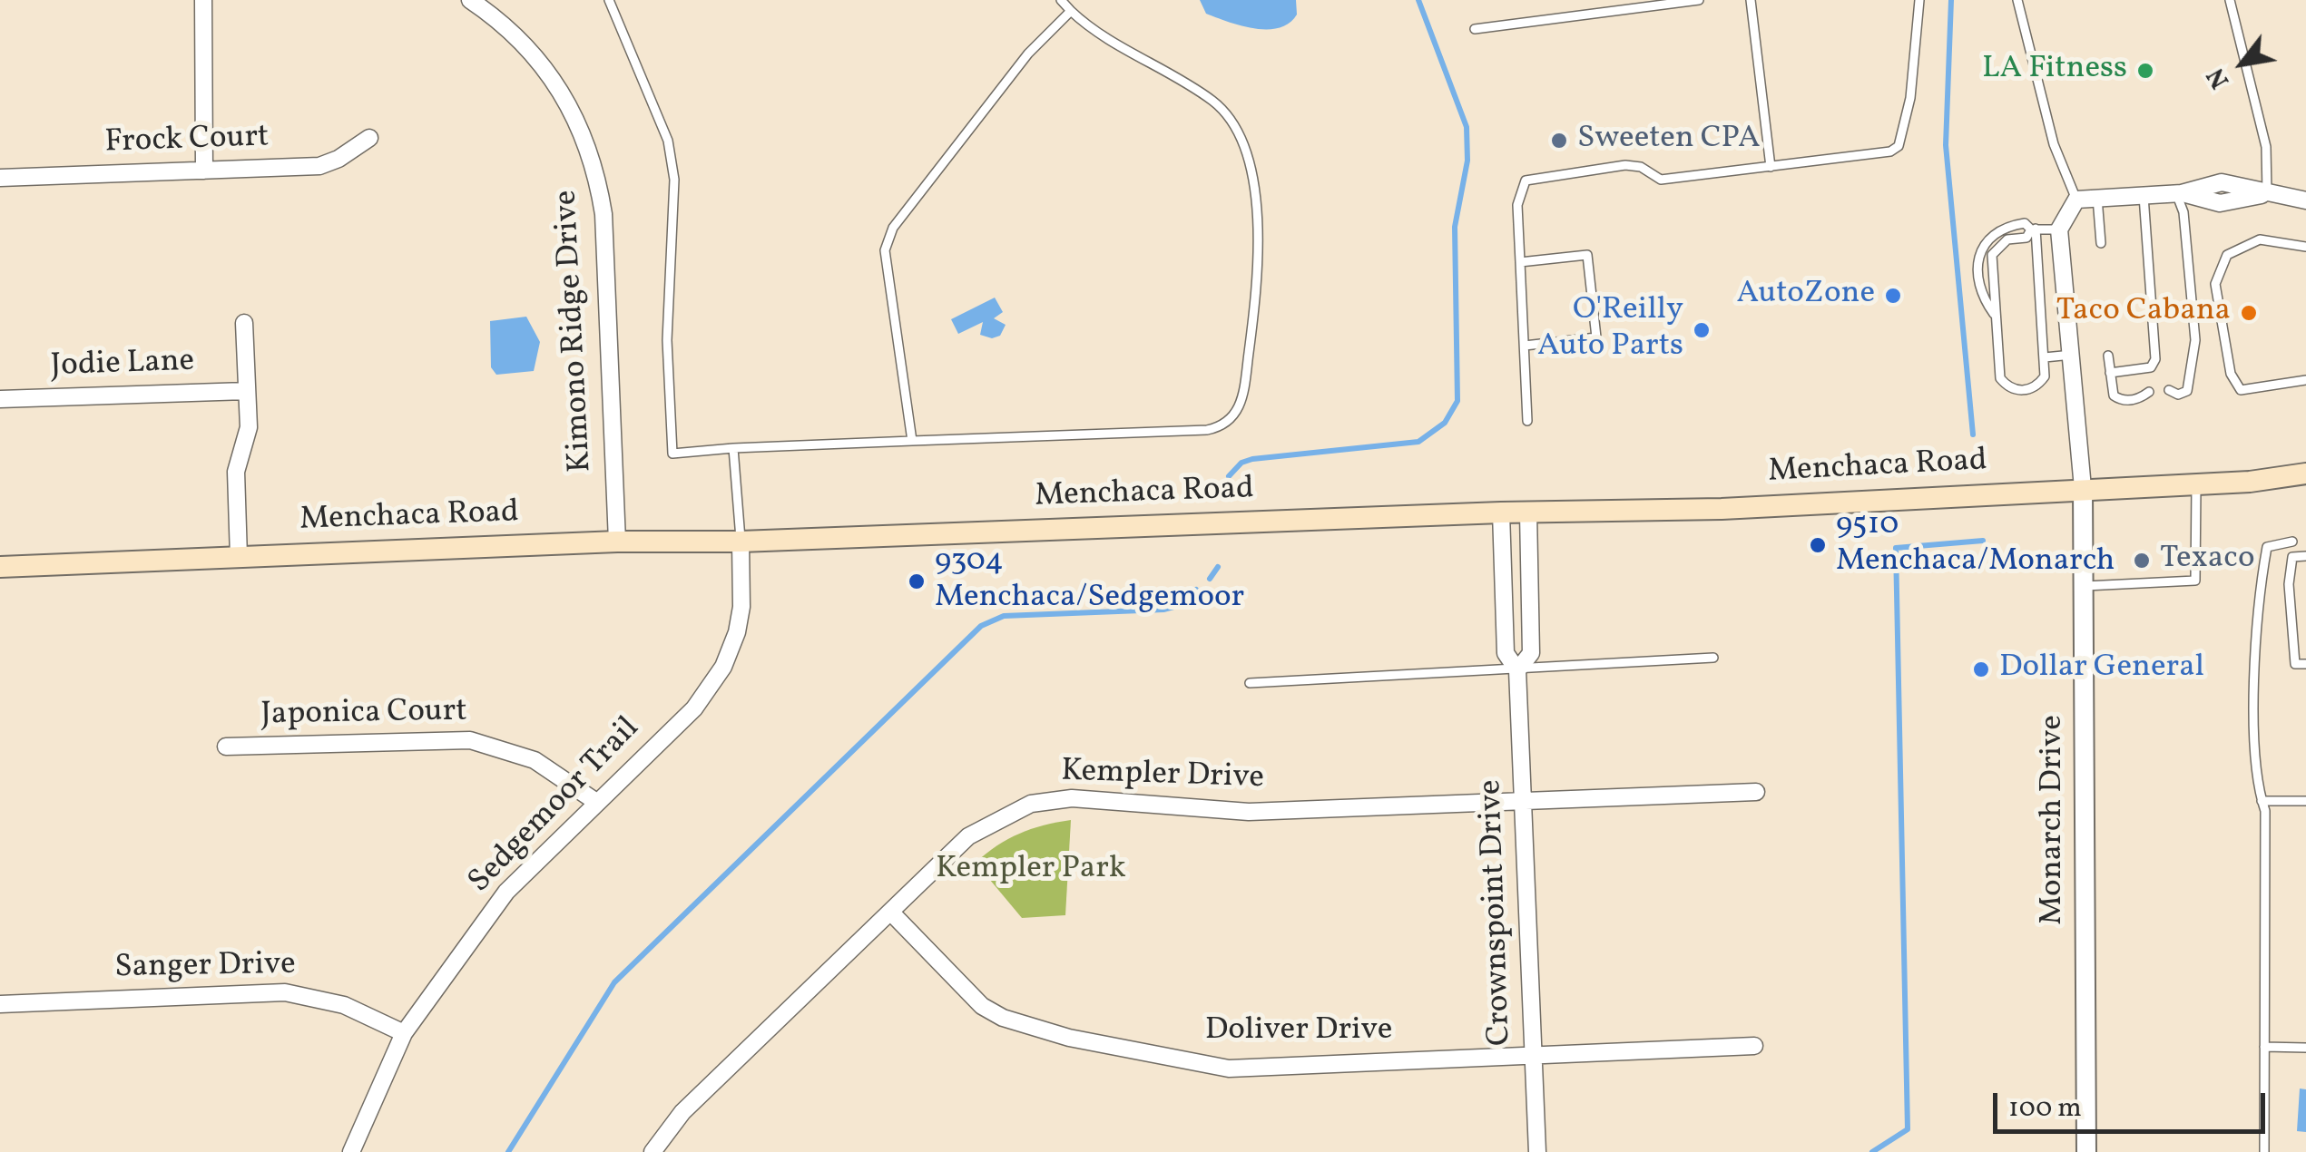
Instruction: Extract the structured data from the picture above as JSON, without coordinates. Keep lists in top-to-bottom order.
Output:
{
  "streets": {
    "main road": ["Menchaca Road"],
    "street": [
      "Frock Court",
      "Kimono Ridge Drive",
      "Jodie Lane",
      "Japonica Court",
      "Kempler Drive",
      "Sedgemoor Trail",
      "Monarch Drive",
      "Crownspoint Drive",
      "Sanger Drive",
      "Doliver Drive"
    ]
  },
  "crossings": [
    ["Kimono Ridge Drive", "Menchaca Road"],
    ["Menchaca Road", "Sedgemoor Trail"],
    ["Menchaca Road", "Monarch Drive"],
    ["Menchaca Road", "Crownspoint Drive"],
    ["Japonica Court", "Sedgemoor Trail"],
    ["Kempler Drive", "Crownspoint Drive"],
    ["Kempler Drive", "Doliver Drive"],
    ["Sedgemoor Trail", "Sanger Drive"],
    ["Crownspoint Drive", "Doliver Drive"]
  ],
  "parks": ["Kempler Park"],
  "places": [
    "LA Fitness",
    "Sweeten CPA",
    "AutoZone",
    "Taco Cabana",
    "O'Reilly Auto Parts",
    "9510 Menchaca/Monarch",
    "Texaco",
    "9304 Menchaca/Sedgemoor",
    "Dollar General"
  ],
  "scale_bar": "100 m",
  "north": "bottom left"
}
